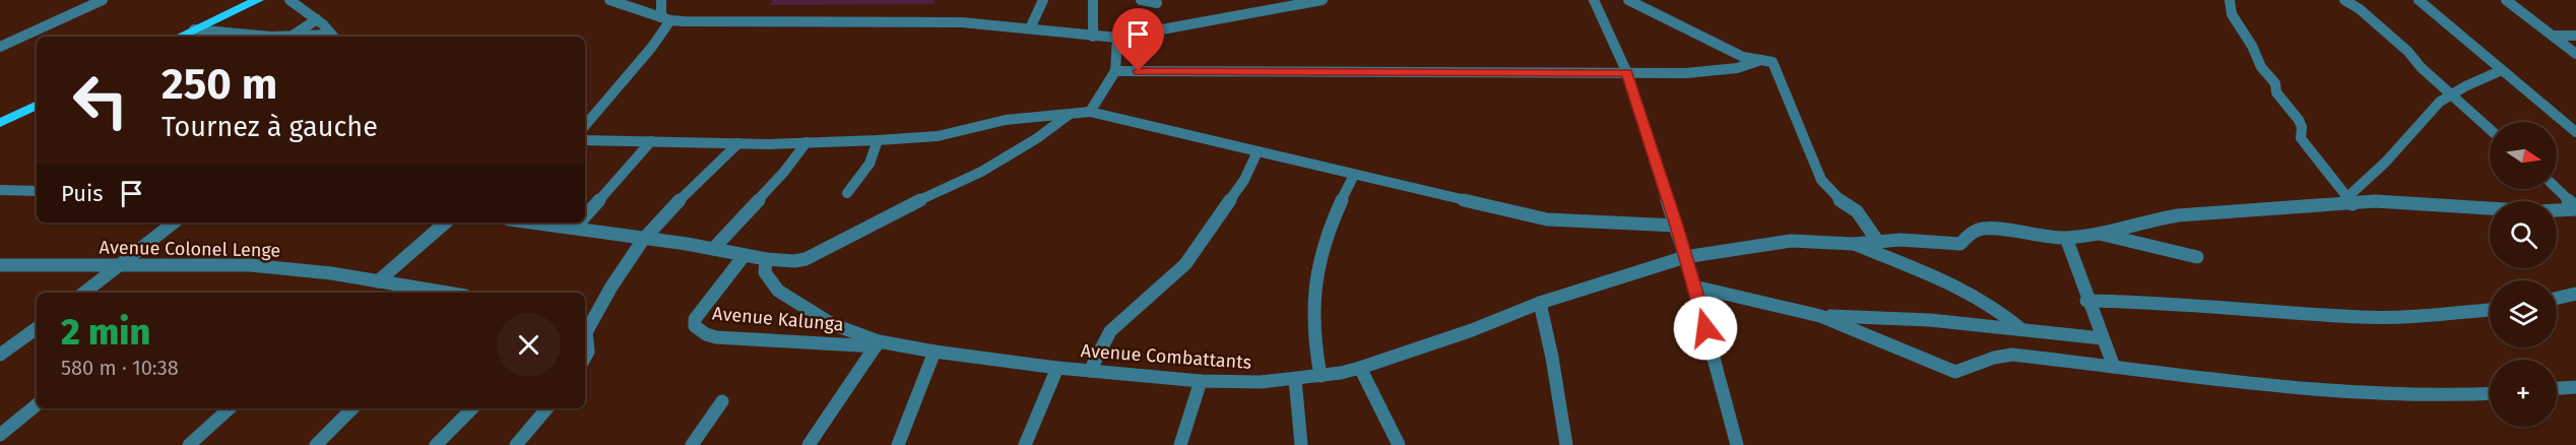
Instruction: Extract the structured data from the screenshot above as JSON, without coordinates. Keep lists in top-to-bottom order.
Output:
{
  "streets": {
    "street": ["Avenue Colonel Lenge", "Avenue Kalunga", "Avenue Combattants"]
  },
  "crossings": [
    ["Avenue Kalunga", "Avenue Combattants"]
  ],
  "north": "right",
  "page": {
    "turn": ["250 m", "Tournez à gauche"],
    "map_buttons": "+",
    "then": "Puis",
    "heading": ["2 min", "580 m · 10:38"]
  }
}
